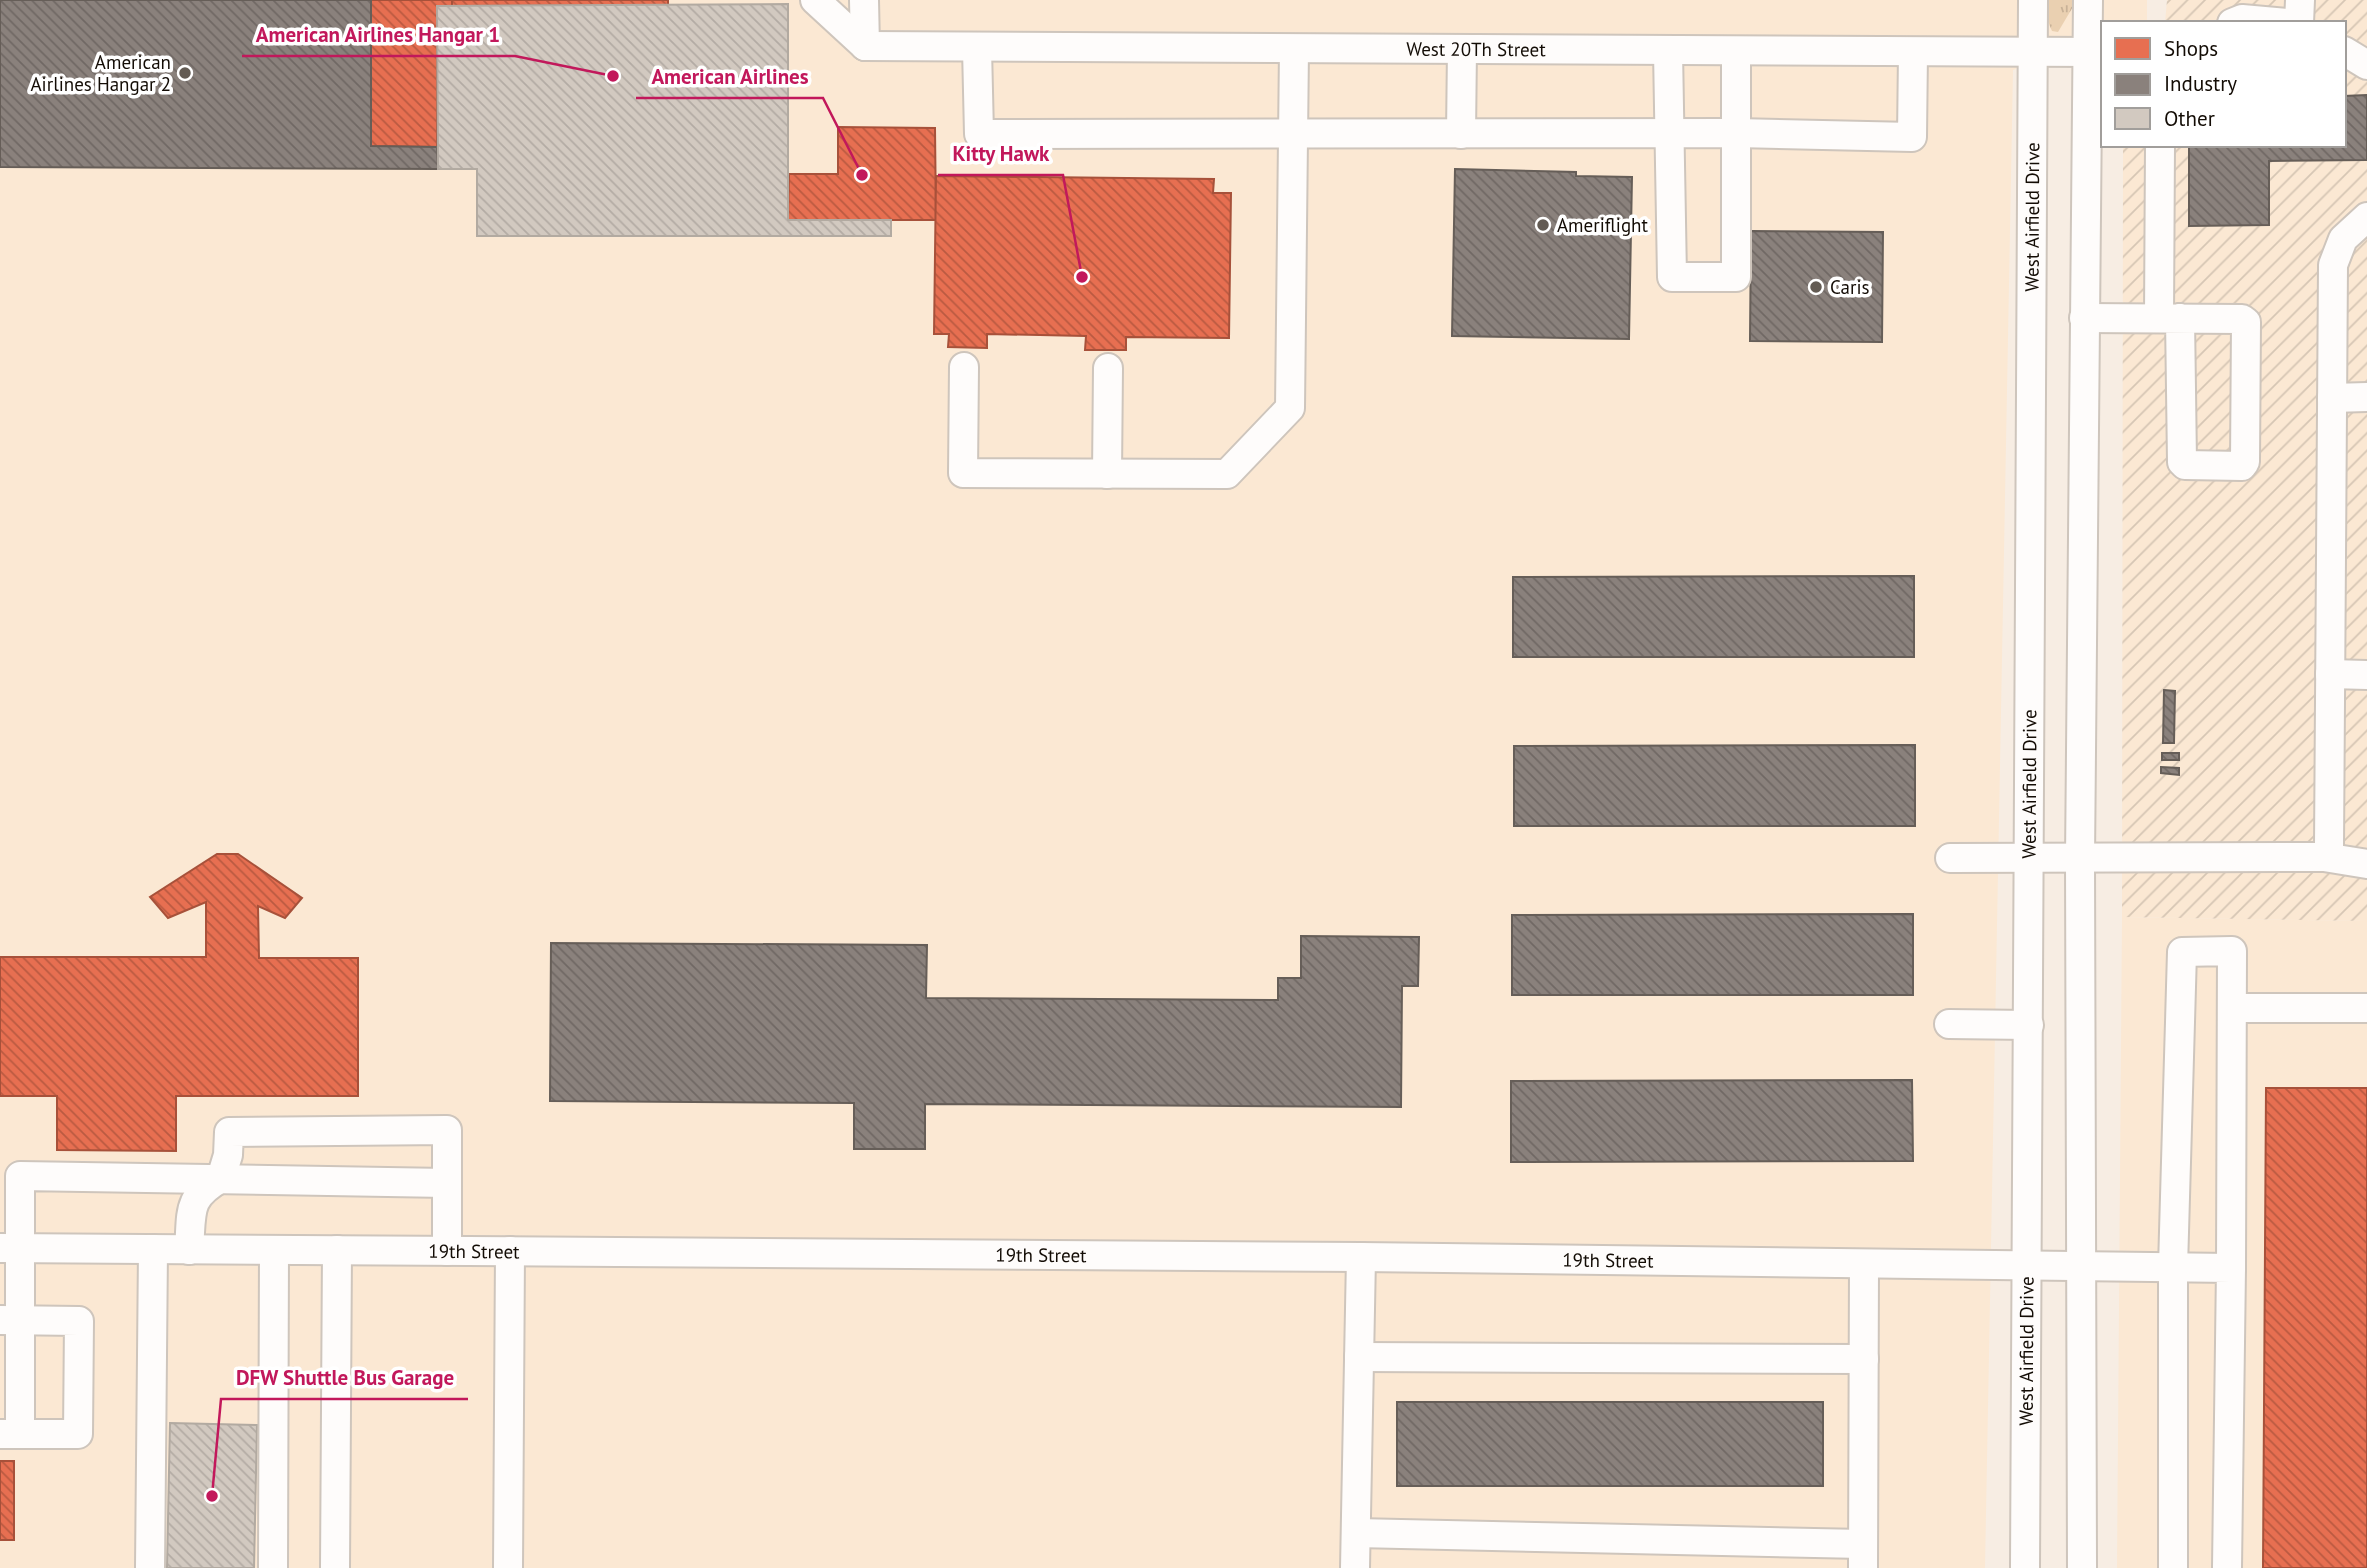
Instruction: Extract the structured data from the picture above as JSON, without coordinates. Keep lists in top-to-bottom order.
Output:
{
  "streets": {
    "street": ["West 20Th Street", "West Airfield Drive", "19th Street"]
  },
  "crossings": [
    ["West 20Th Street", "West Airfield Drive"],
    ["West Airfield Drive", "19th Street"]
  ],
  "places": [
    "American Airlines Hangar 2",
    "American Airlines Hangar 1",
    "American Airlines",
    "Ameriflight",
    "Kitty Hawk",
    "Caris",
    "DFW Shuttle Bus Garage"
  ],
  "legend": ["Shops", "Industry", "Other"]
}
